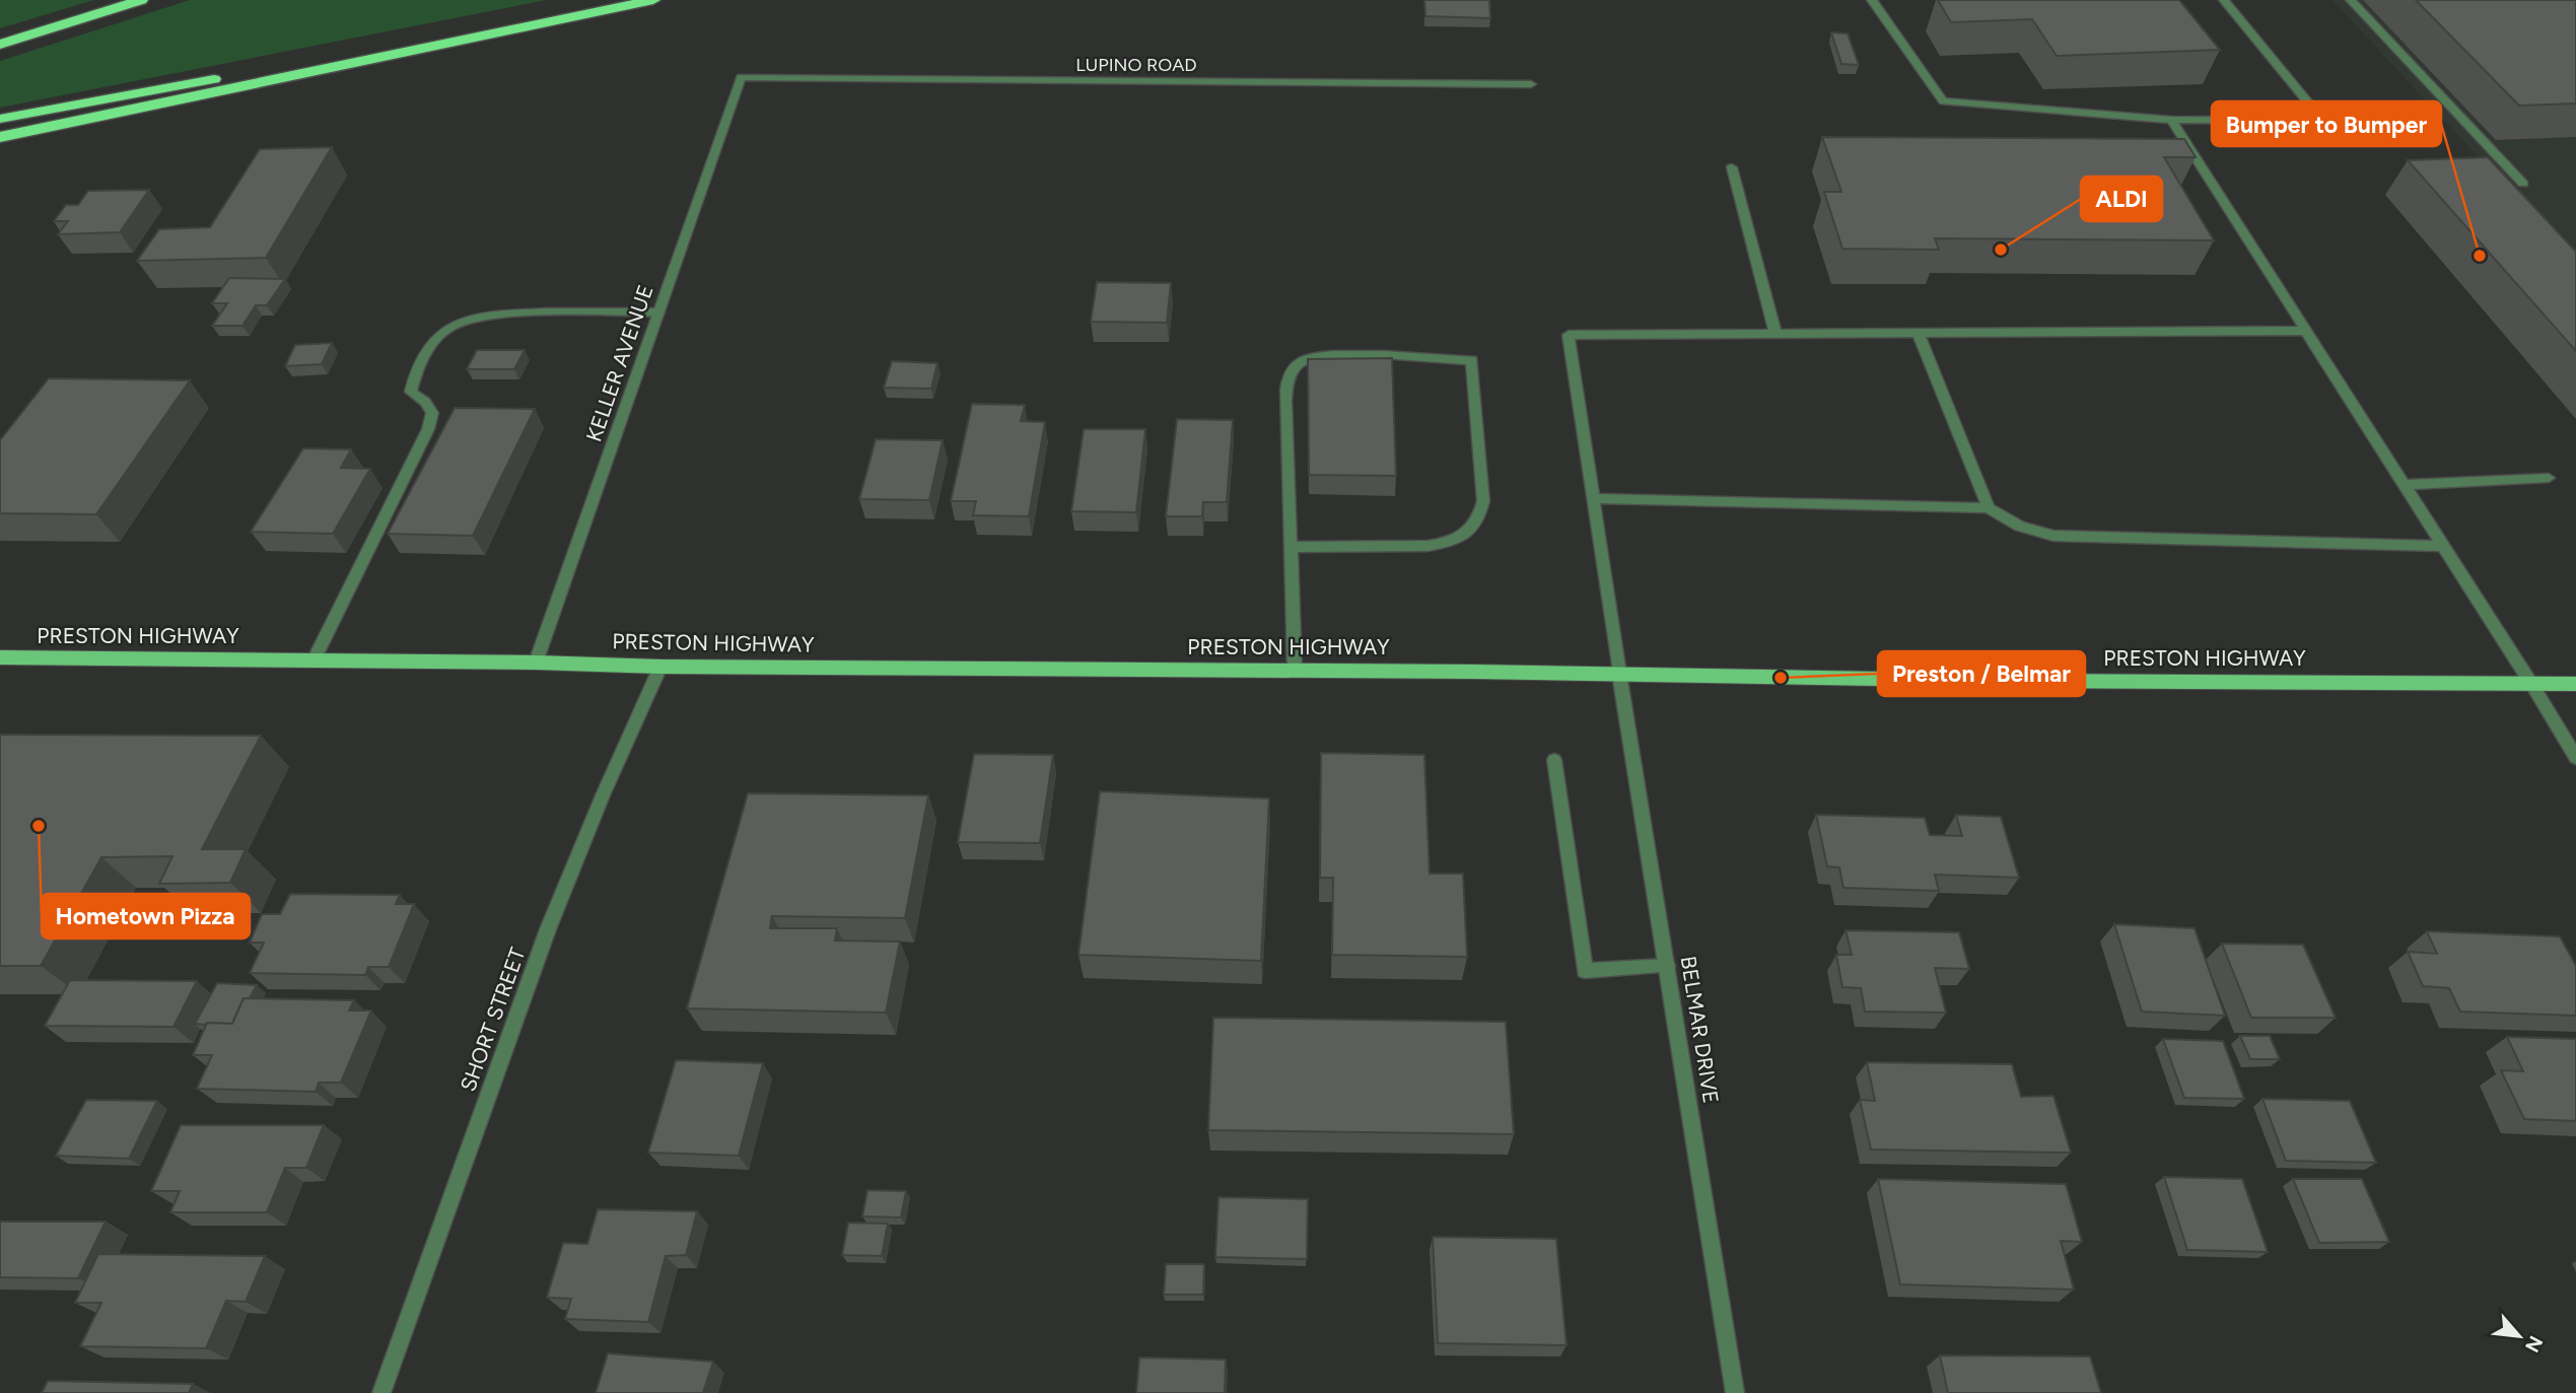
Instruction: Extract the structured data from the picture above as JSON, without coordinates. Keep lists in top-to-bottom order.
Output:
{
  "streets": {
    "main road": ["PRESTON HIGHWAY"],
    "street": [
      "LUPINO ROAD",
      "KELLER AVENUE",
      "SHORT STREET",
      "BELMAR DRIVE"
    ]
  },
  "crossings": [
    ["LUPINO ROAD", "KELLER AVENUE"],
    ["KELLER AVENUE", "PRESTON HIGHWAY"],
    ["PRESTON HIGHWAY", "SHORT STREET"],
    ["PRESTON HIGHWAY", "BELMAR DRIVE"]
  ],
  "places": [
    "ALDI",
    "Bumper to Bumper",
    "Preston / Belmar",
    "Hometown Pizza"
  ],
  "north": "bottom right"
}
